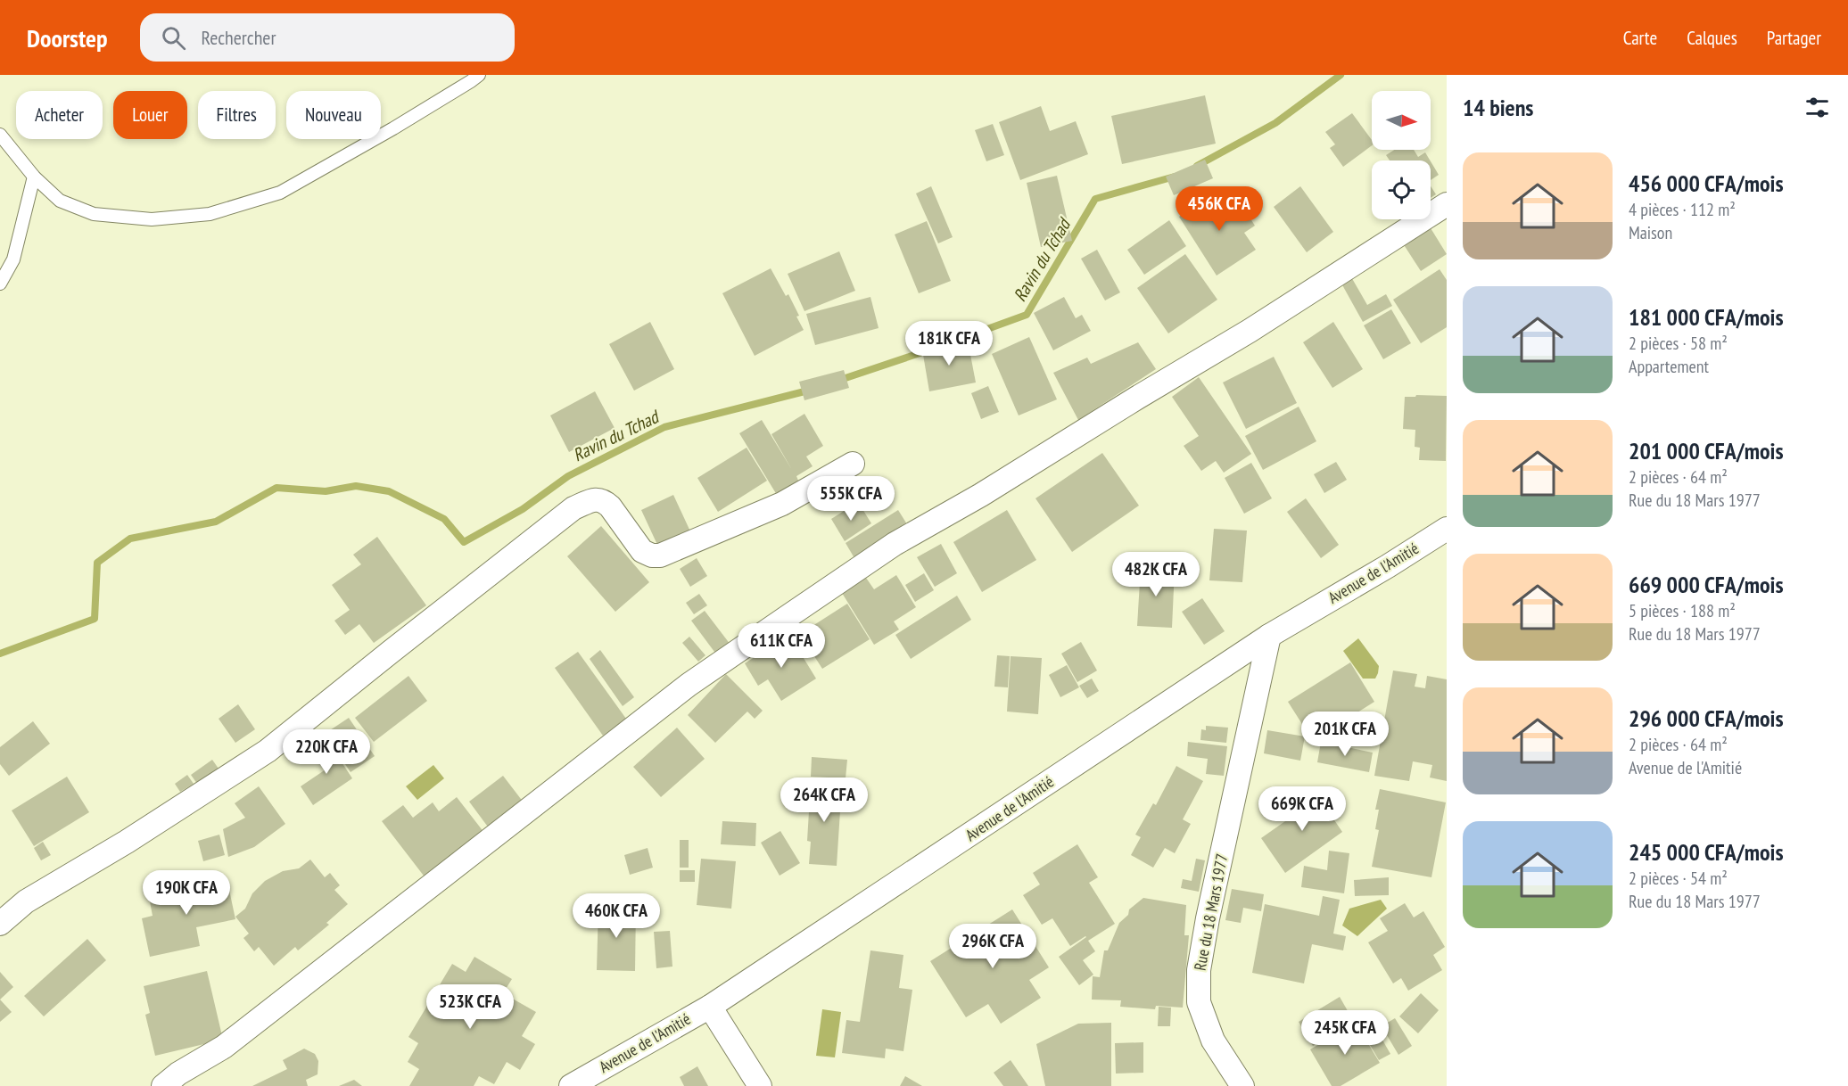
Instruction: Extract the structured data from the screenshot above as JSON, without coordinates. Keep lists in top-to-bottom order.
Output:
{
  "streets": {
    "street": ["Avenue de l'Amitié", "Rue du 18 Mars 1977"]
  },
  "crossings": [
    ["Avenue de l'Amitié", "Rue du 18 Mars 1977"]
  ],
  "water": ["Ravin du Tchad"],
  "north": "right",
  "page": {
    "header": "Doorstep",
    "search": "Rechercher",
    "nav": ["Carte", "Calques", "Partager"],
    "heading": "14 biens",
    "chip": [
      "Acheter",
      "Louer",
      "Filtres",
      "Nouveau"
    ],
    "list": [
      {
        "name": "456 000 CFA/mois",
        "note": "4 pièces · 112 m² · Maison"
      },
      {
        "name": "181 000 CFA/mois",
        "note": "2 pièces · 58 m² · Appartement"
      },
      {
        "name": "201 000 CFA/mois",
        "note": "2 pièces · 64 m² · Rue du 18 Mars 1977"
      },
      {
        "name": "669 000 CFA/mois",
        "note": "5 pièces · 188 m² · Rue du 18 Mars 1977"
      },
      {
        "name": "296 000 CFA/mois",
        "note": "2 pièces · 64 m² · Avenue de l'Amitié"
      },
      {
        "name": "245 000 CFA/mois",
        "note": "2 pièces · 54 m² · Rue du 18 Mars 1977"
      }
    ],
    "price": [
      "456K CFA",
      "181K CFA",
      "555K CFA",
      "482K CFA",
      "611K CFA",
      "201K CFA",
      "220K CFA",
      "264K CFA",
      "669K CFA",
      "190K CFA",
      "460K CFA",
      "296K CFA",
      "523K CFA",
      "245K CFA"
    ]
  }
}
